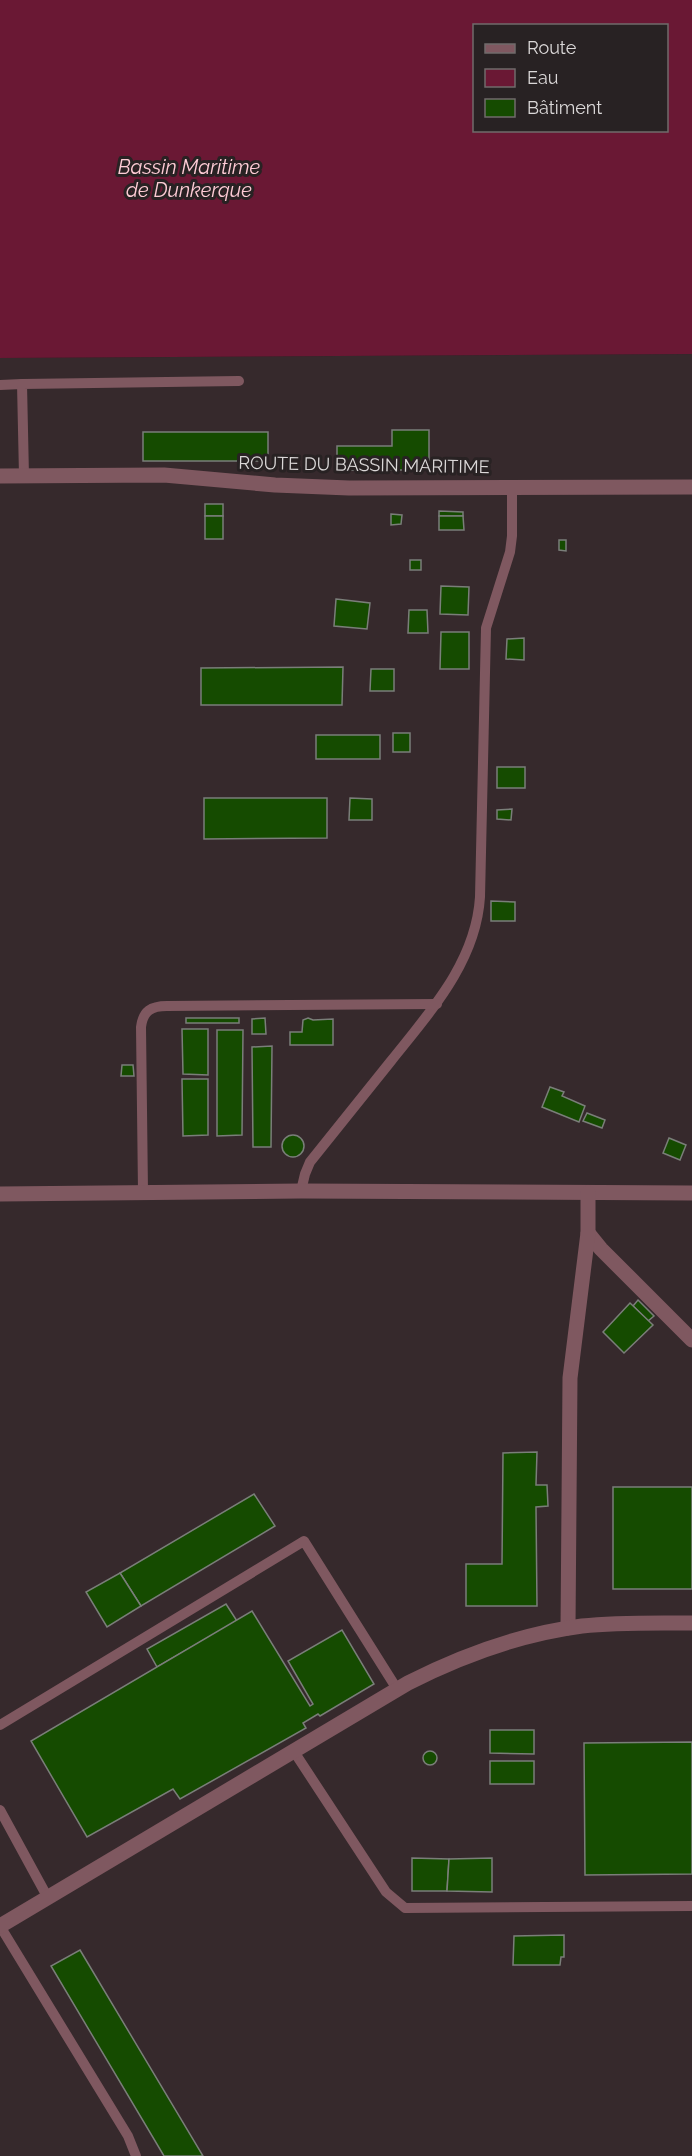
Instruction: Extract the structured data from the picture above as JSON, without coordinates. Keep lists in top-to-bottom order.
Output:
{
  "streets": {
    "street": ["ROUTE DU BASSIN MARITIME"]
  },
  "water": ["Bassin Maritime de Dunkerque"],
  "legend": ["Route", "Eau", "Bâtiment"]
}
